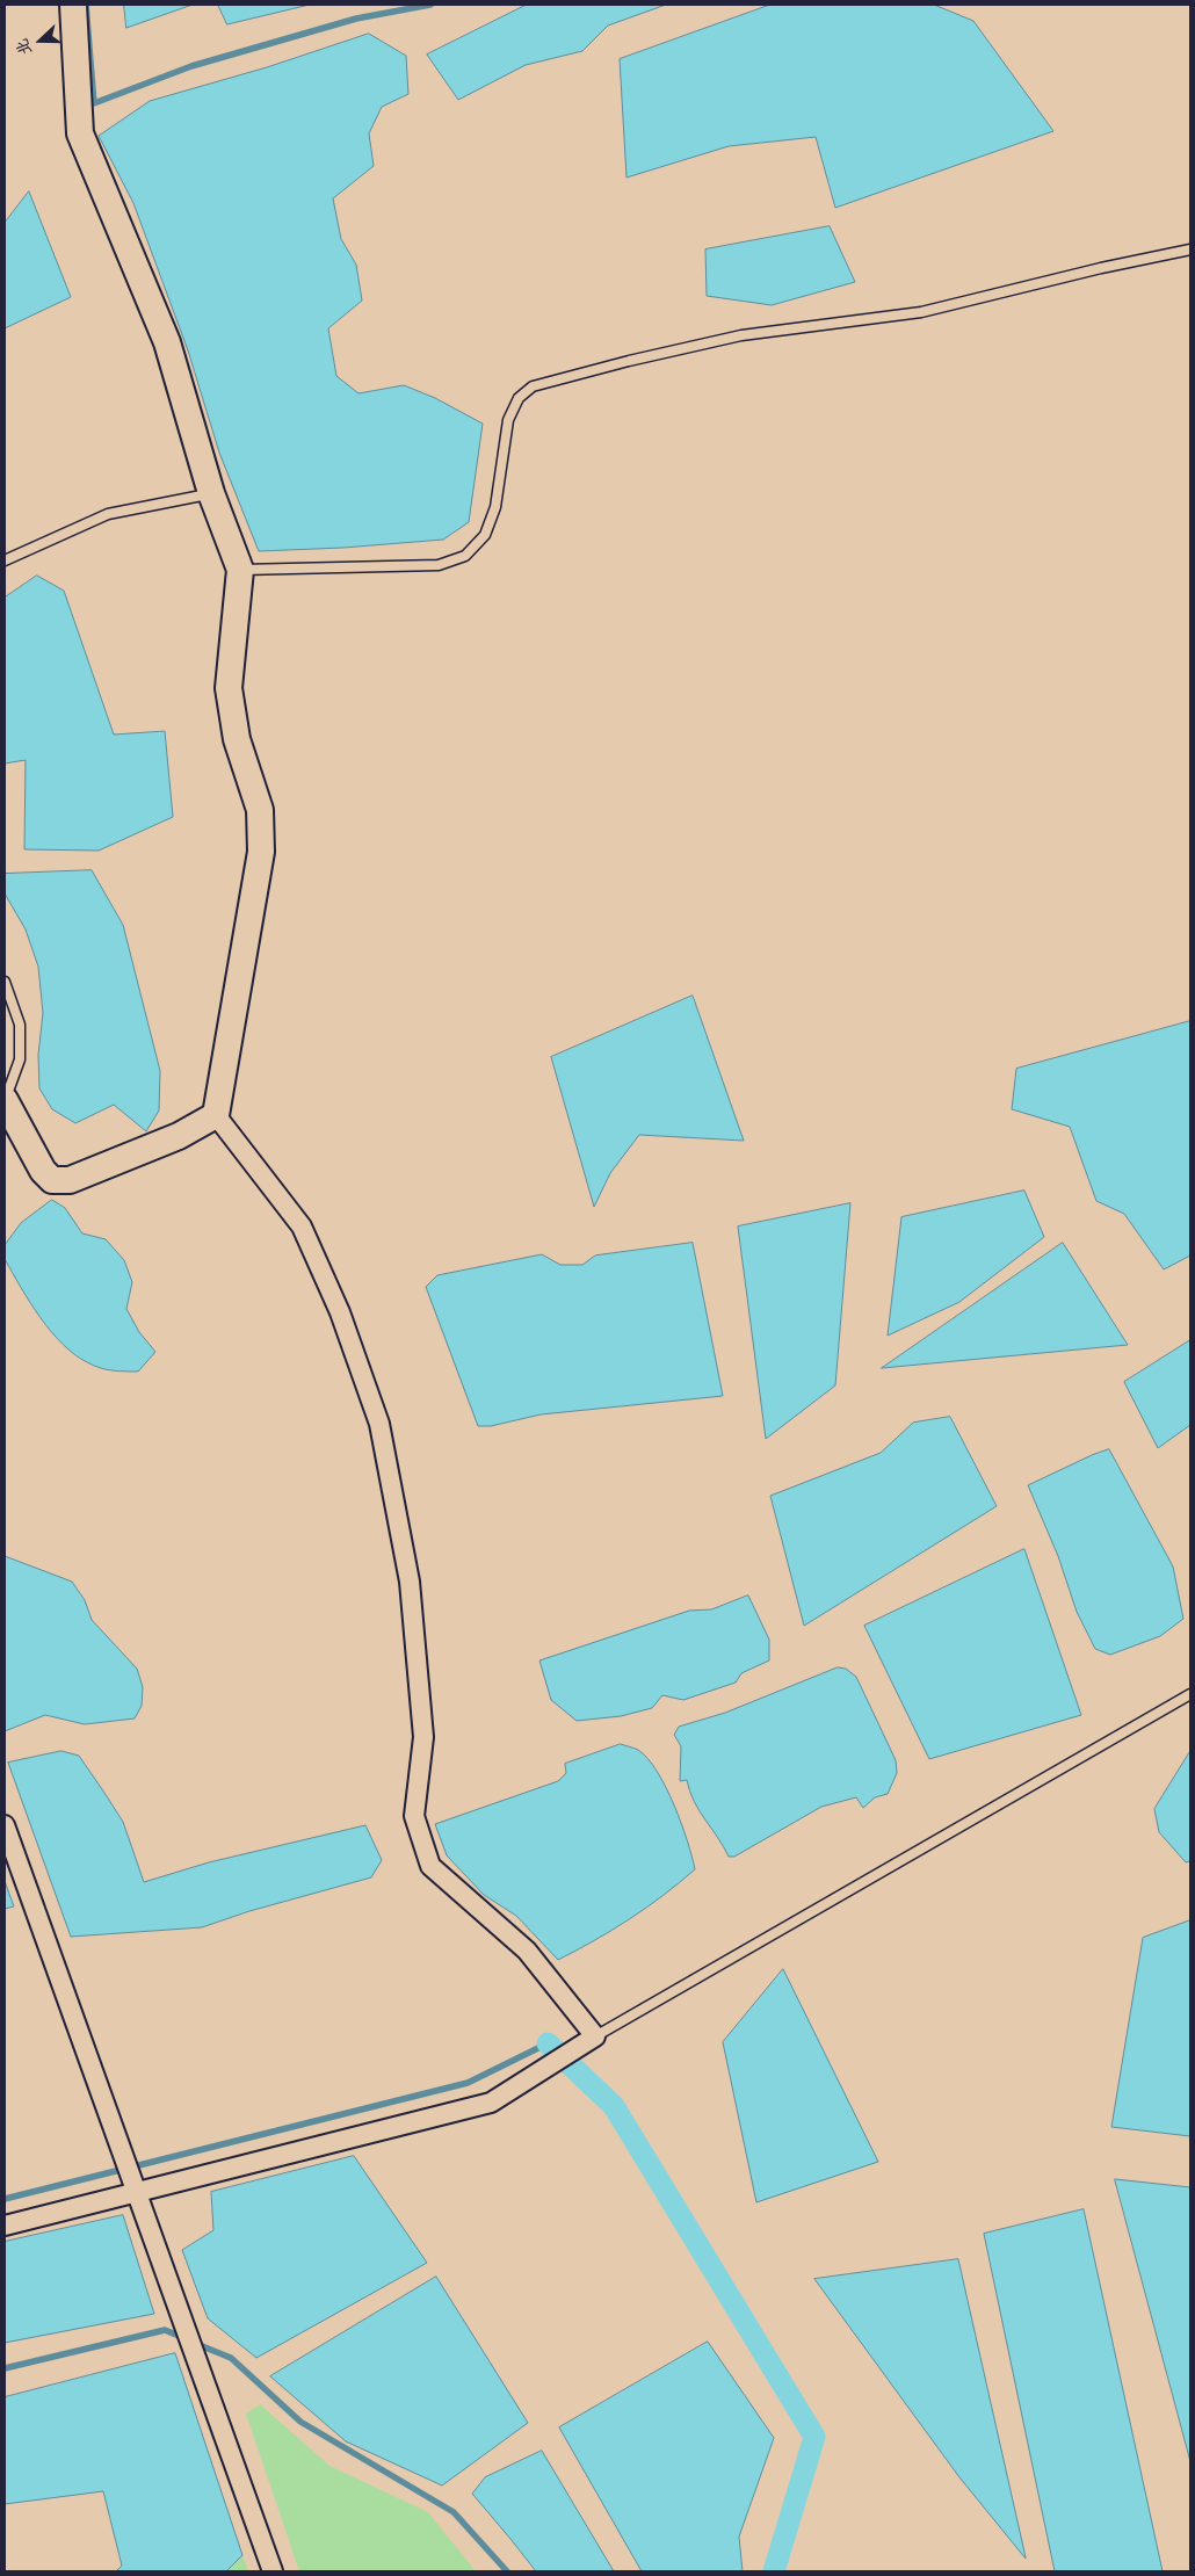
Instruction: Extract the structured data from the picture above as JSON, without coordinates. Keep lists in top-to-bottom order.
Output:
{
  "north": "left"
}
